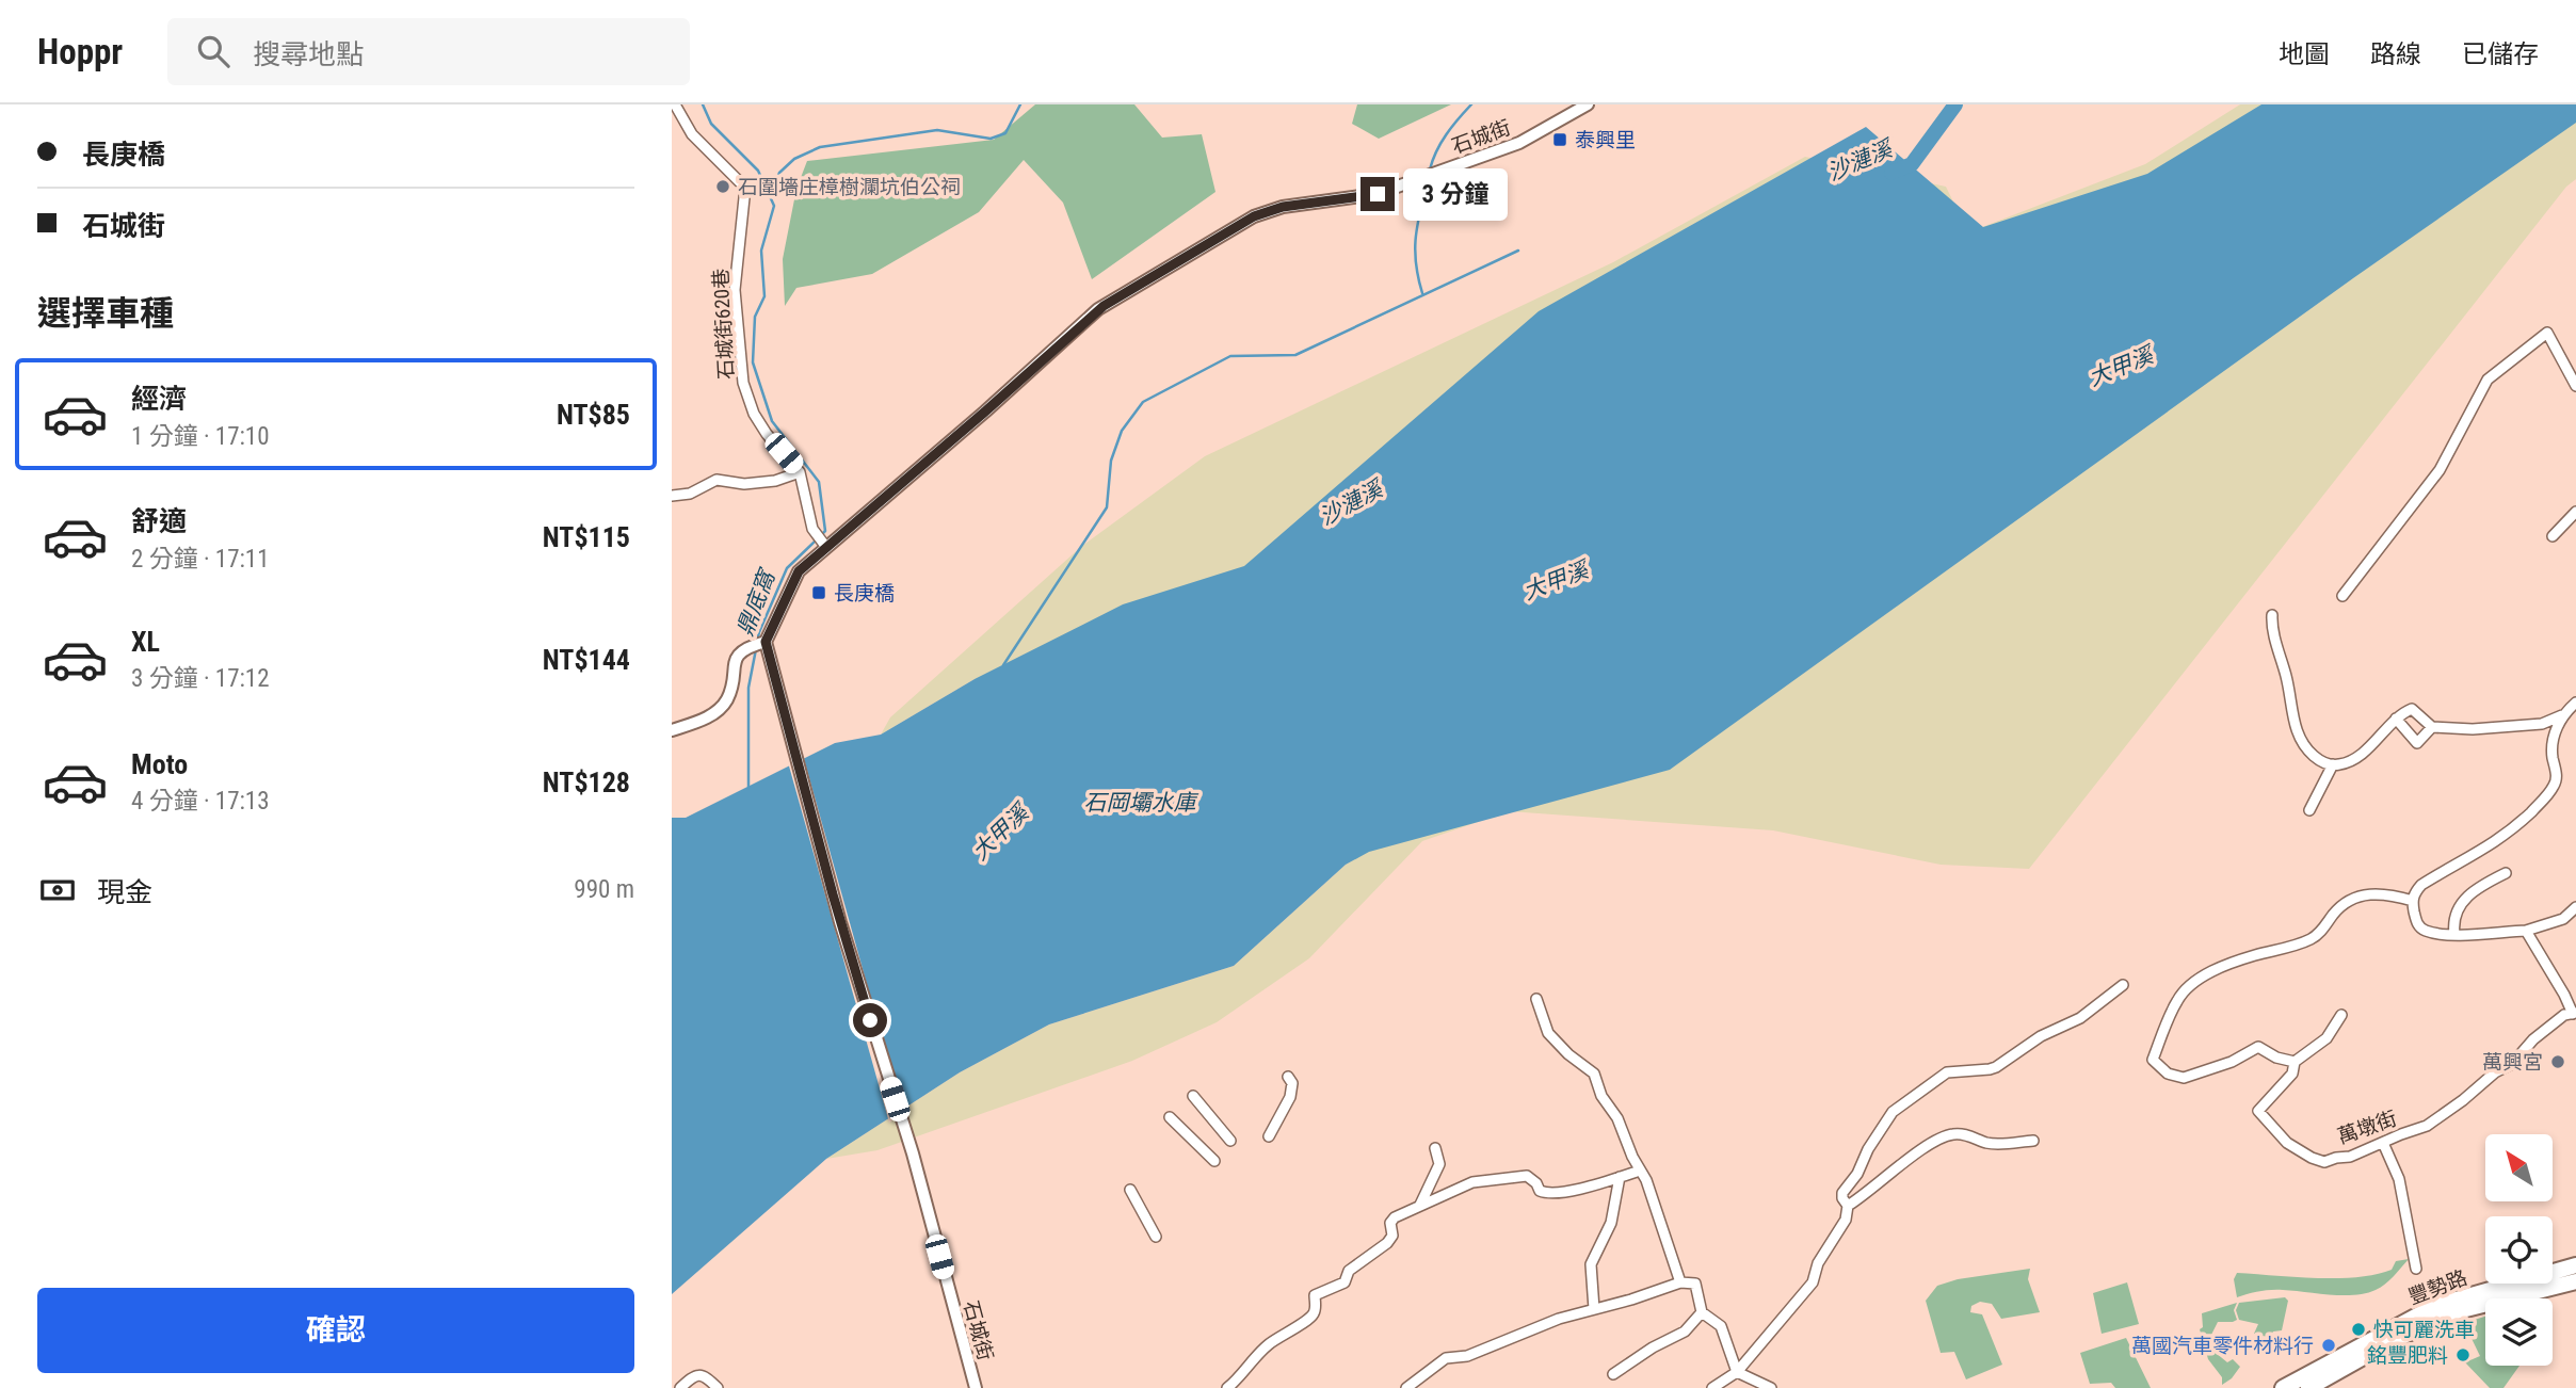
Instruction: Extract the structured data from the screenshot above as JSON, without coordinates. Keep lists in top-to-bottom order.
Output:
{
  "streets": {
    "main road": ["豐勢路"],
    "street": ["石城街", "石城街620巷", "萬墩街"]
  },
  "crossings": [
    ["石城街", "石城街620巷"]
  ],
  "water": [
    "沙漣溪",
    "大甲溪",
    "鼎底窩",
    "石岡壩水庫"
  ],
  "places": {
    "transit": ["泰興里", "長庚橋"],
    "other": [
      "石圍墻庄樟樹瀾坑伯公祠",
      "萬興宮",
      "快可麗洗車",
      "萬國汽車零件材料行",
      "銘豐肥料"
    ]
  },
  "north": "top left",
  "page": {
    "header": "Hoppr",
    "search": "搜尋地點",
    "nav": ["地圖", "路線", "已儲存"],
    "banner": ["長庚橋", "石城街"],
    "bubble": "3 分鐘",
    "heading": "選擇車種",
    "list": [
      {
        "name": "經濟",
        "note": "1 分鐘 · 17:10",
        "value": "NT$85"
      },
      {
        "name": "舒適",
        "note": "2 分鐘 · 17:11",
        "value": "NT$115"
      },
      {
        "name": "XL",
        "note": "3 分鐘 · 17:12",
        "value": "NT$144"
      },
      {
        "name": "Moto",
        "note": "4 分鐘 · 17:13",
        "value": "NT$128"
      }
    ],
    "pay": ["現金", "990 m"],
    "buttons": "確認"
  }
}
